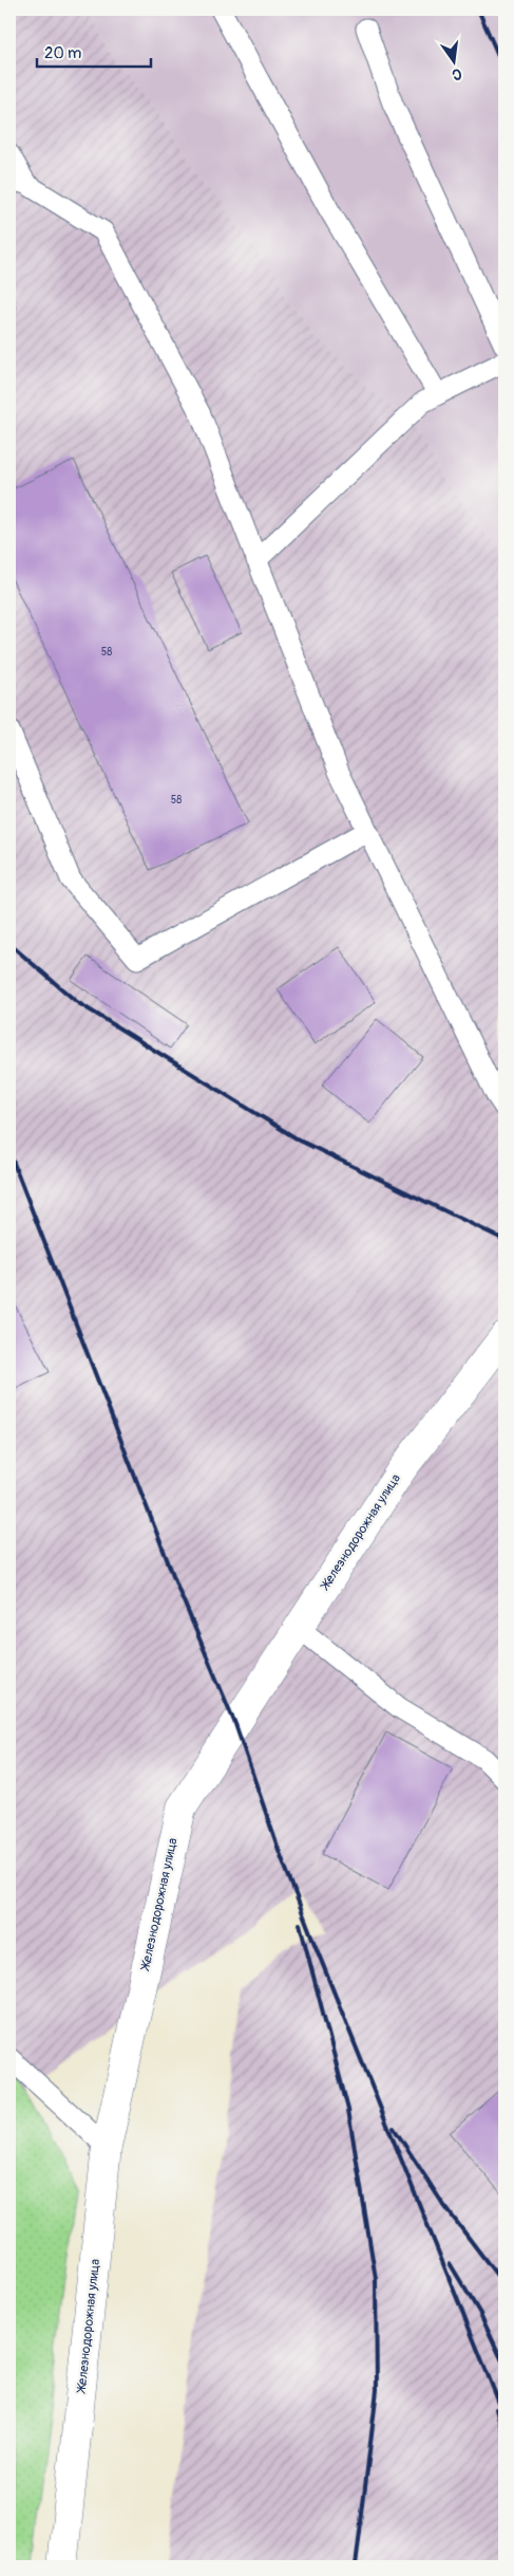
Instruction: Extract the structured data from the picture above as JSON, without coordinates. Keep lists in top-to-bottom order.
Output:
{
  "streets": {
    "street": ["Железнодорожная улица"]
  },
  "house_numbers": ["58", "58"],
  "scale_bar": "20 m",
  "north": "bottom"
}
